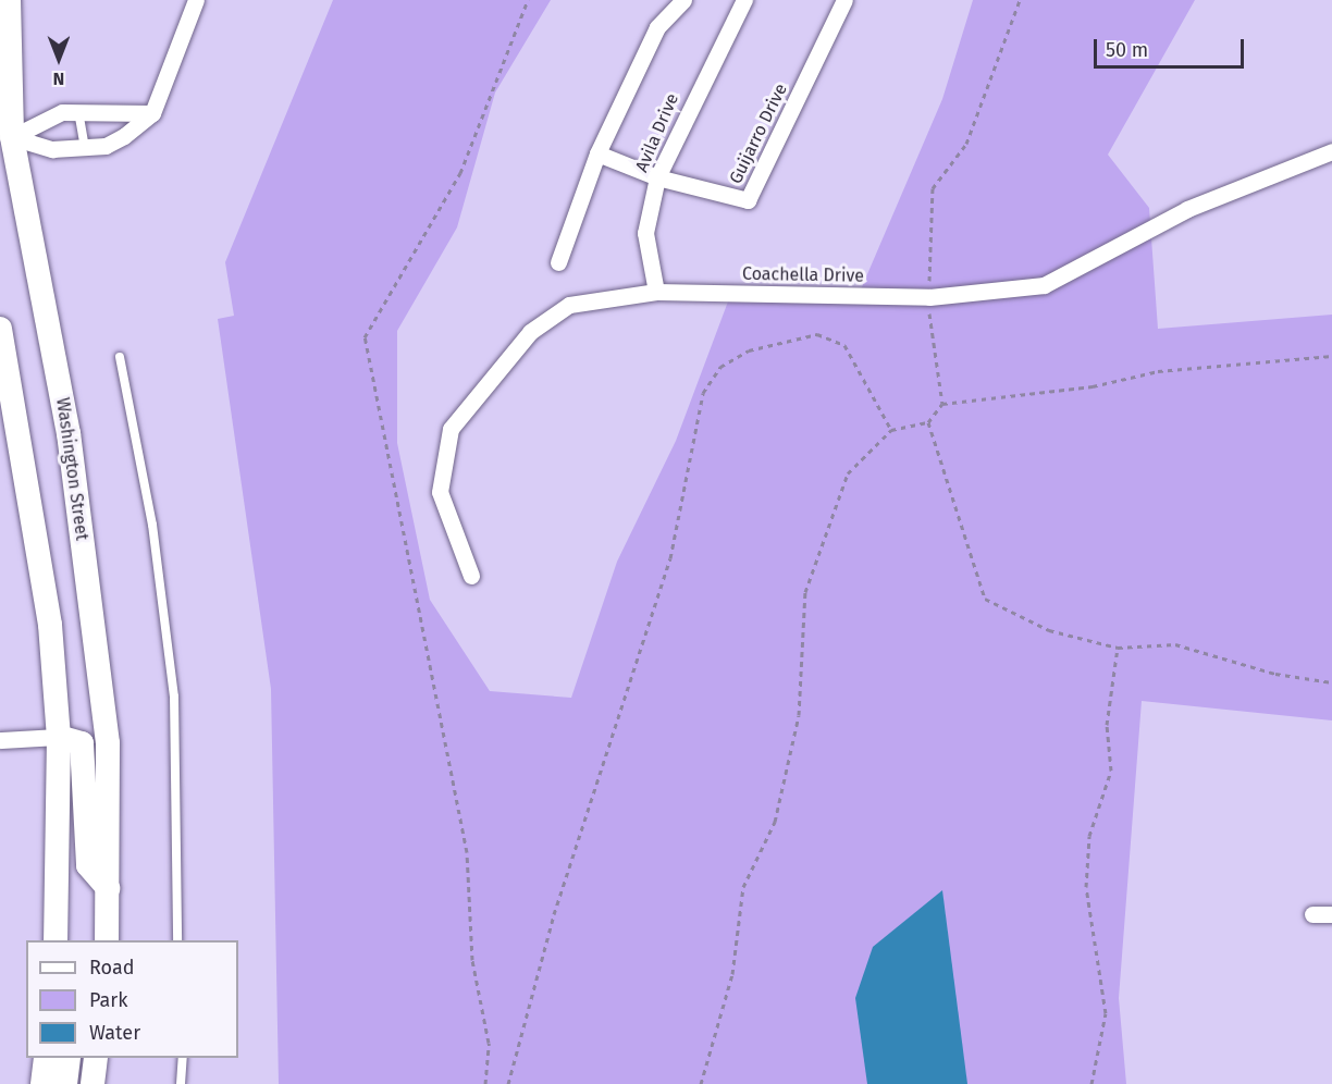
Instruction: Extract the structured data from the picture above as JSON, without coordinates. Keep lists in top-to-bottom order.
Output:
{
  "streets": {
    "main road": ["Washington Street"],
    "street": ["Avila Drive", "Guijarro Drive", "Coachella Drive"]
  },
  "crossings": [
    ["Avila Drive", "Guijarro Drive"],
    ["Avila Drive", "Coachella Drive"]
  ],
  "legend": ["Road", "Park", "Water"],
  "scale_bar": "50 m",
  "north": "bottom"
}
